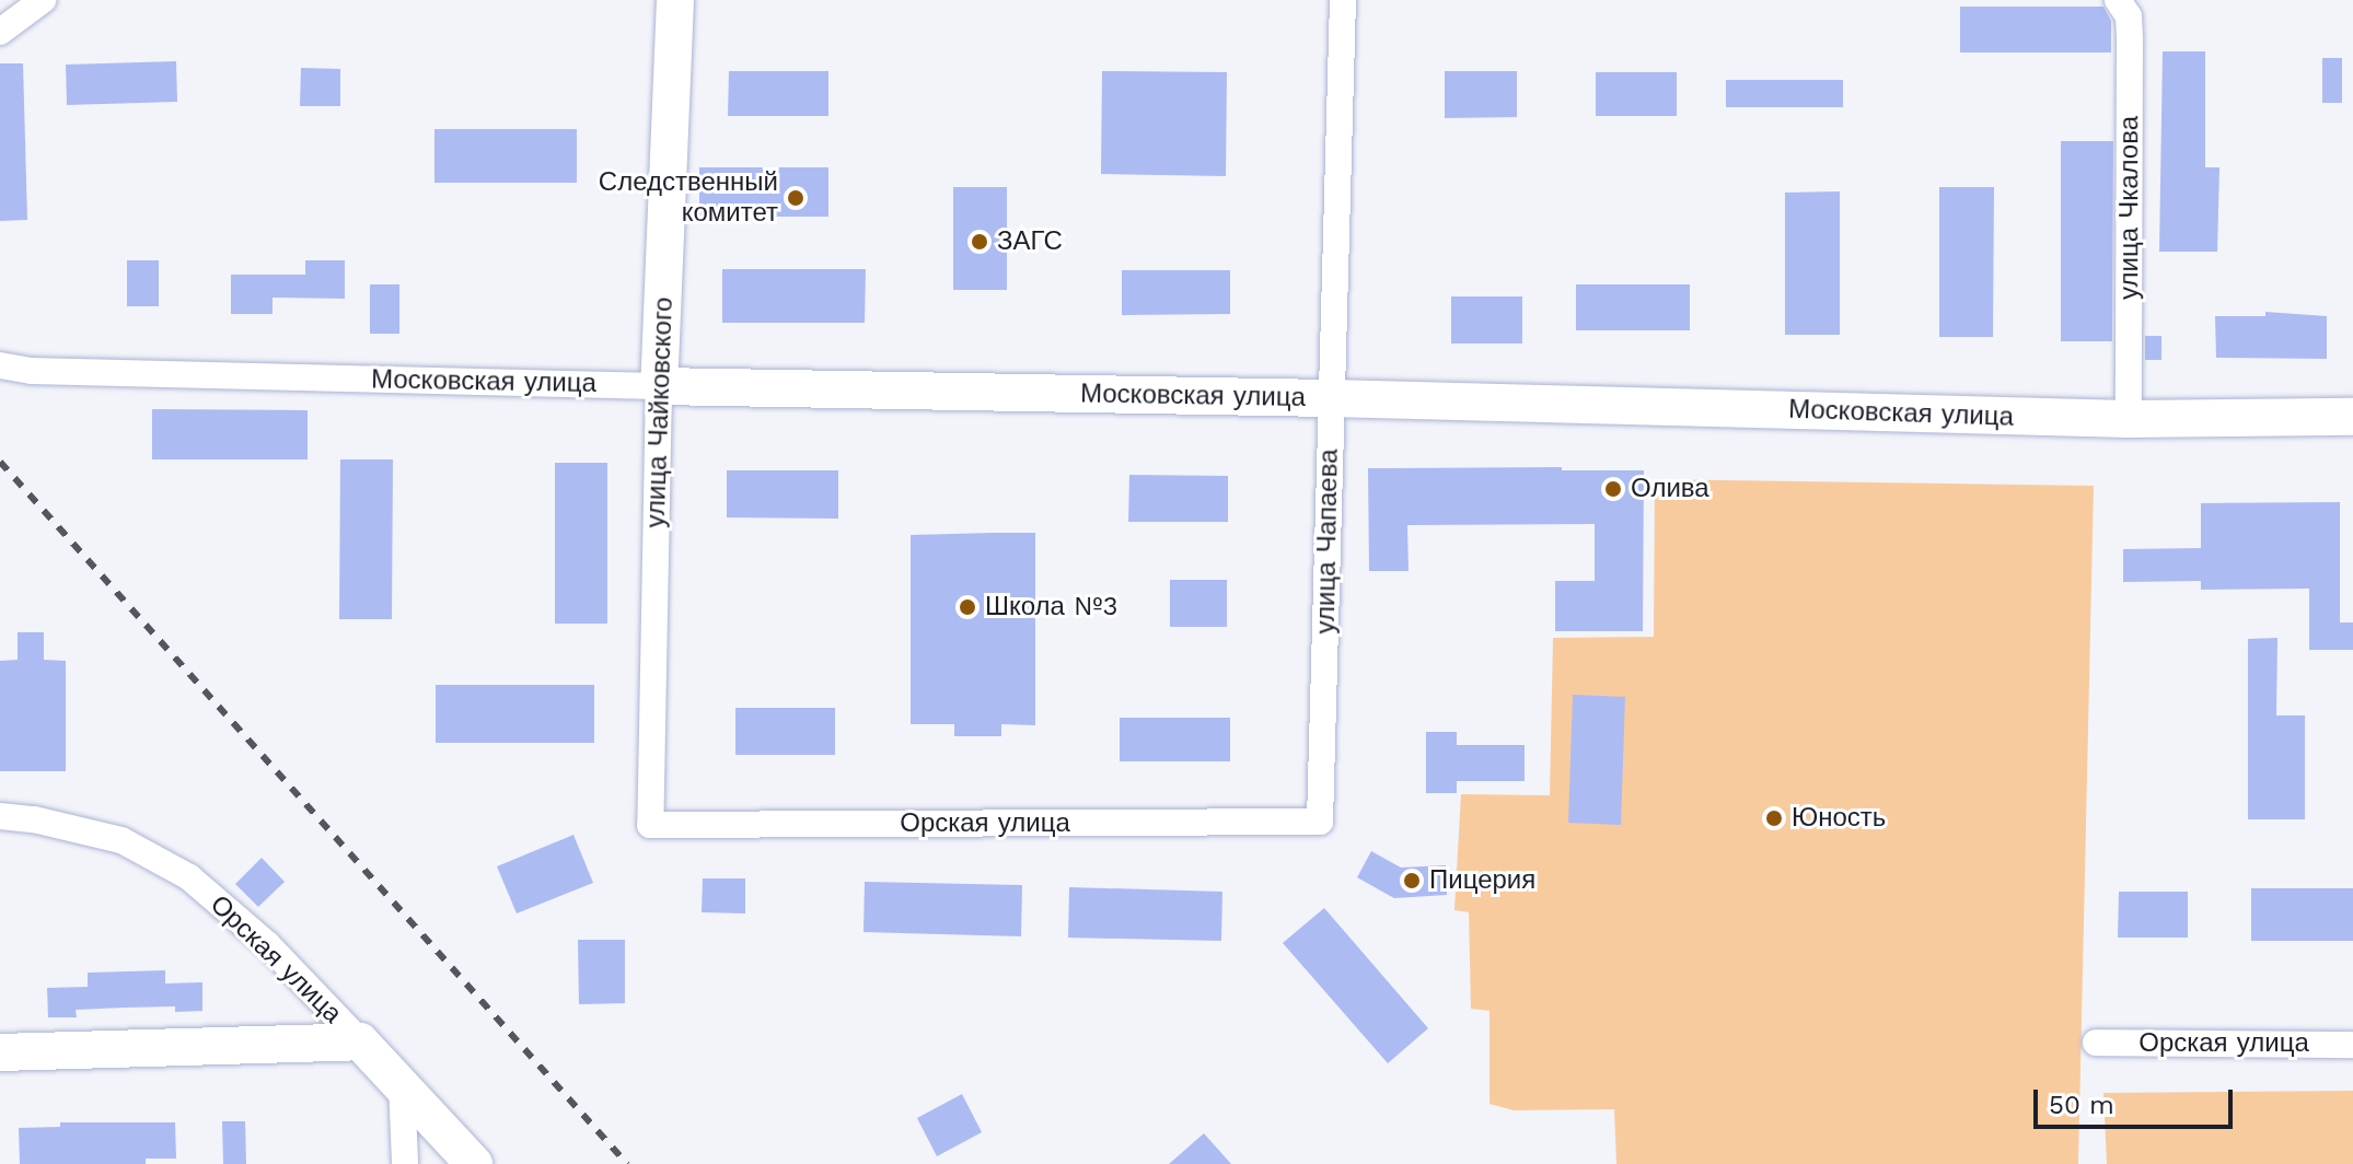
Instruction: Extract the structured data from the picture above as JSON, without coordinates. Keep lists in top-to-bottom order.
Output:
{
  "streets": {
    "street": [
      "улица Чкалова",
      "Московская улица",
      "улица Чайковского",
      "улица Чапаева",
      "Орская улица"
    ]
  },
  "crossings": [
    ["улица Чкалова", "Московская улица"],
    ["Московская улица", "улица Чайковского"],
    ["Московская улица", "улица Чапаева"],
    ["улица Чайковского", "Орская улица"],
    ["улица Чапаева", "Орская улица"]
  ],
  "places": [
    "Следственный комитет",
    "ЗАГС",
    "Олива",
    "Школа №3",
    "Юность",
    "Пицерия"
  ],
  "scale_bar": "50 m"
}
